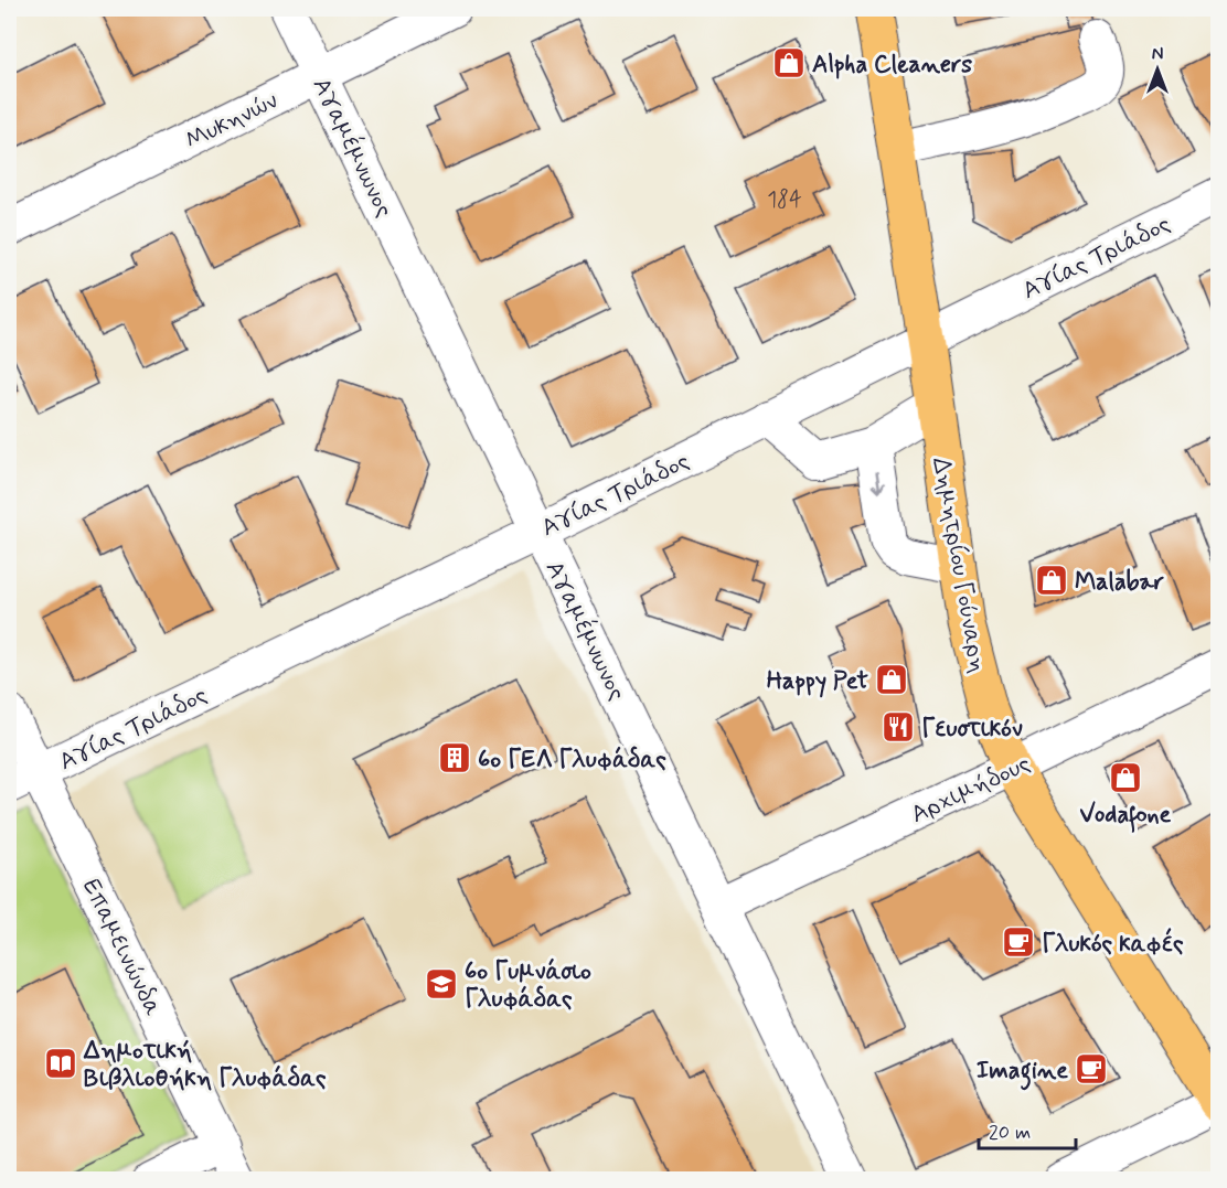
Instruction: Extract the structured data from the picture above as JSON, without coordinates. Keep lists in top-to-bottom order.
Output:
{
  "streets": {
    "main road": ["Δημητρίου Γούναρη"],
    "street": [
      "Μυκηνών",
      "Αγαμέμνωνος",
      "Αγίας Τριάδος",
      "Αρχιμήδους",
      "Επαμεινώνδα"
    ]
  },
  "crossings": [
    ["Μυκηνών", "Αγαμέμνωνος"],
    ["Αγαμέμνωνος", "Αγίας Τριάδος"],
    ["Αγαμέμνωνος", "Αρχιμήδους"],
    ["Αγίας Τριάδος", "Δημητρίου Γούναρη"],
    ["Αγίας Τριάδος", "Επαμεινώνδα"],
    ["Δημητρίου Γούναρη", "Αρχιμήδους"]
  ],
  "places": {
    "shop": [
      "Alpha Cleaners",
      "Malabar",
      "Happy Pet",
      "Vodafone"
    ],
    "restaurant": ["Γευστικόν"],
    "building": ["6ο ΓΕΛ Γλυφάδας"],
    "cafe": ["Γλυκός καφές", "Imagine"],
    "school or university": ["6ο Γυμνάσιο Γλυφάδας"],
    "library": ["Δημοτική Βιβλιοθήκη Γλυφάδας"]
  },
  "house_numbers": ["184"],
  "scale_bar": "20 m",
  "north": "top"
}
